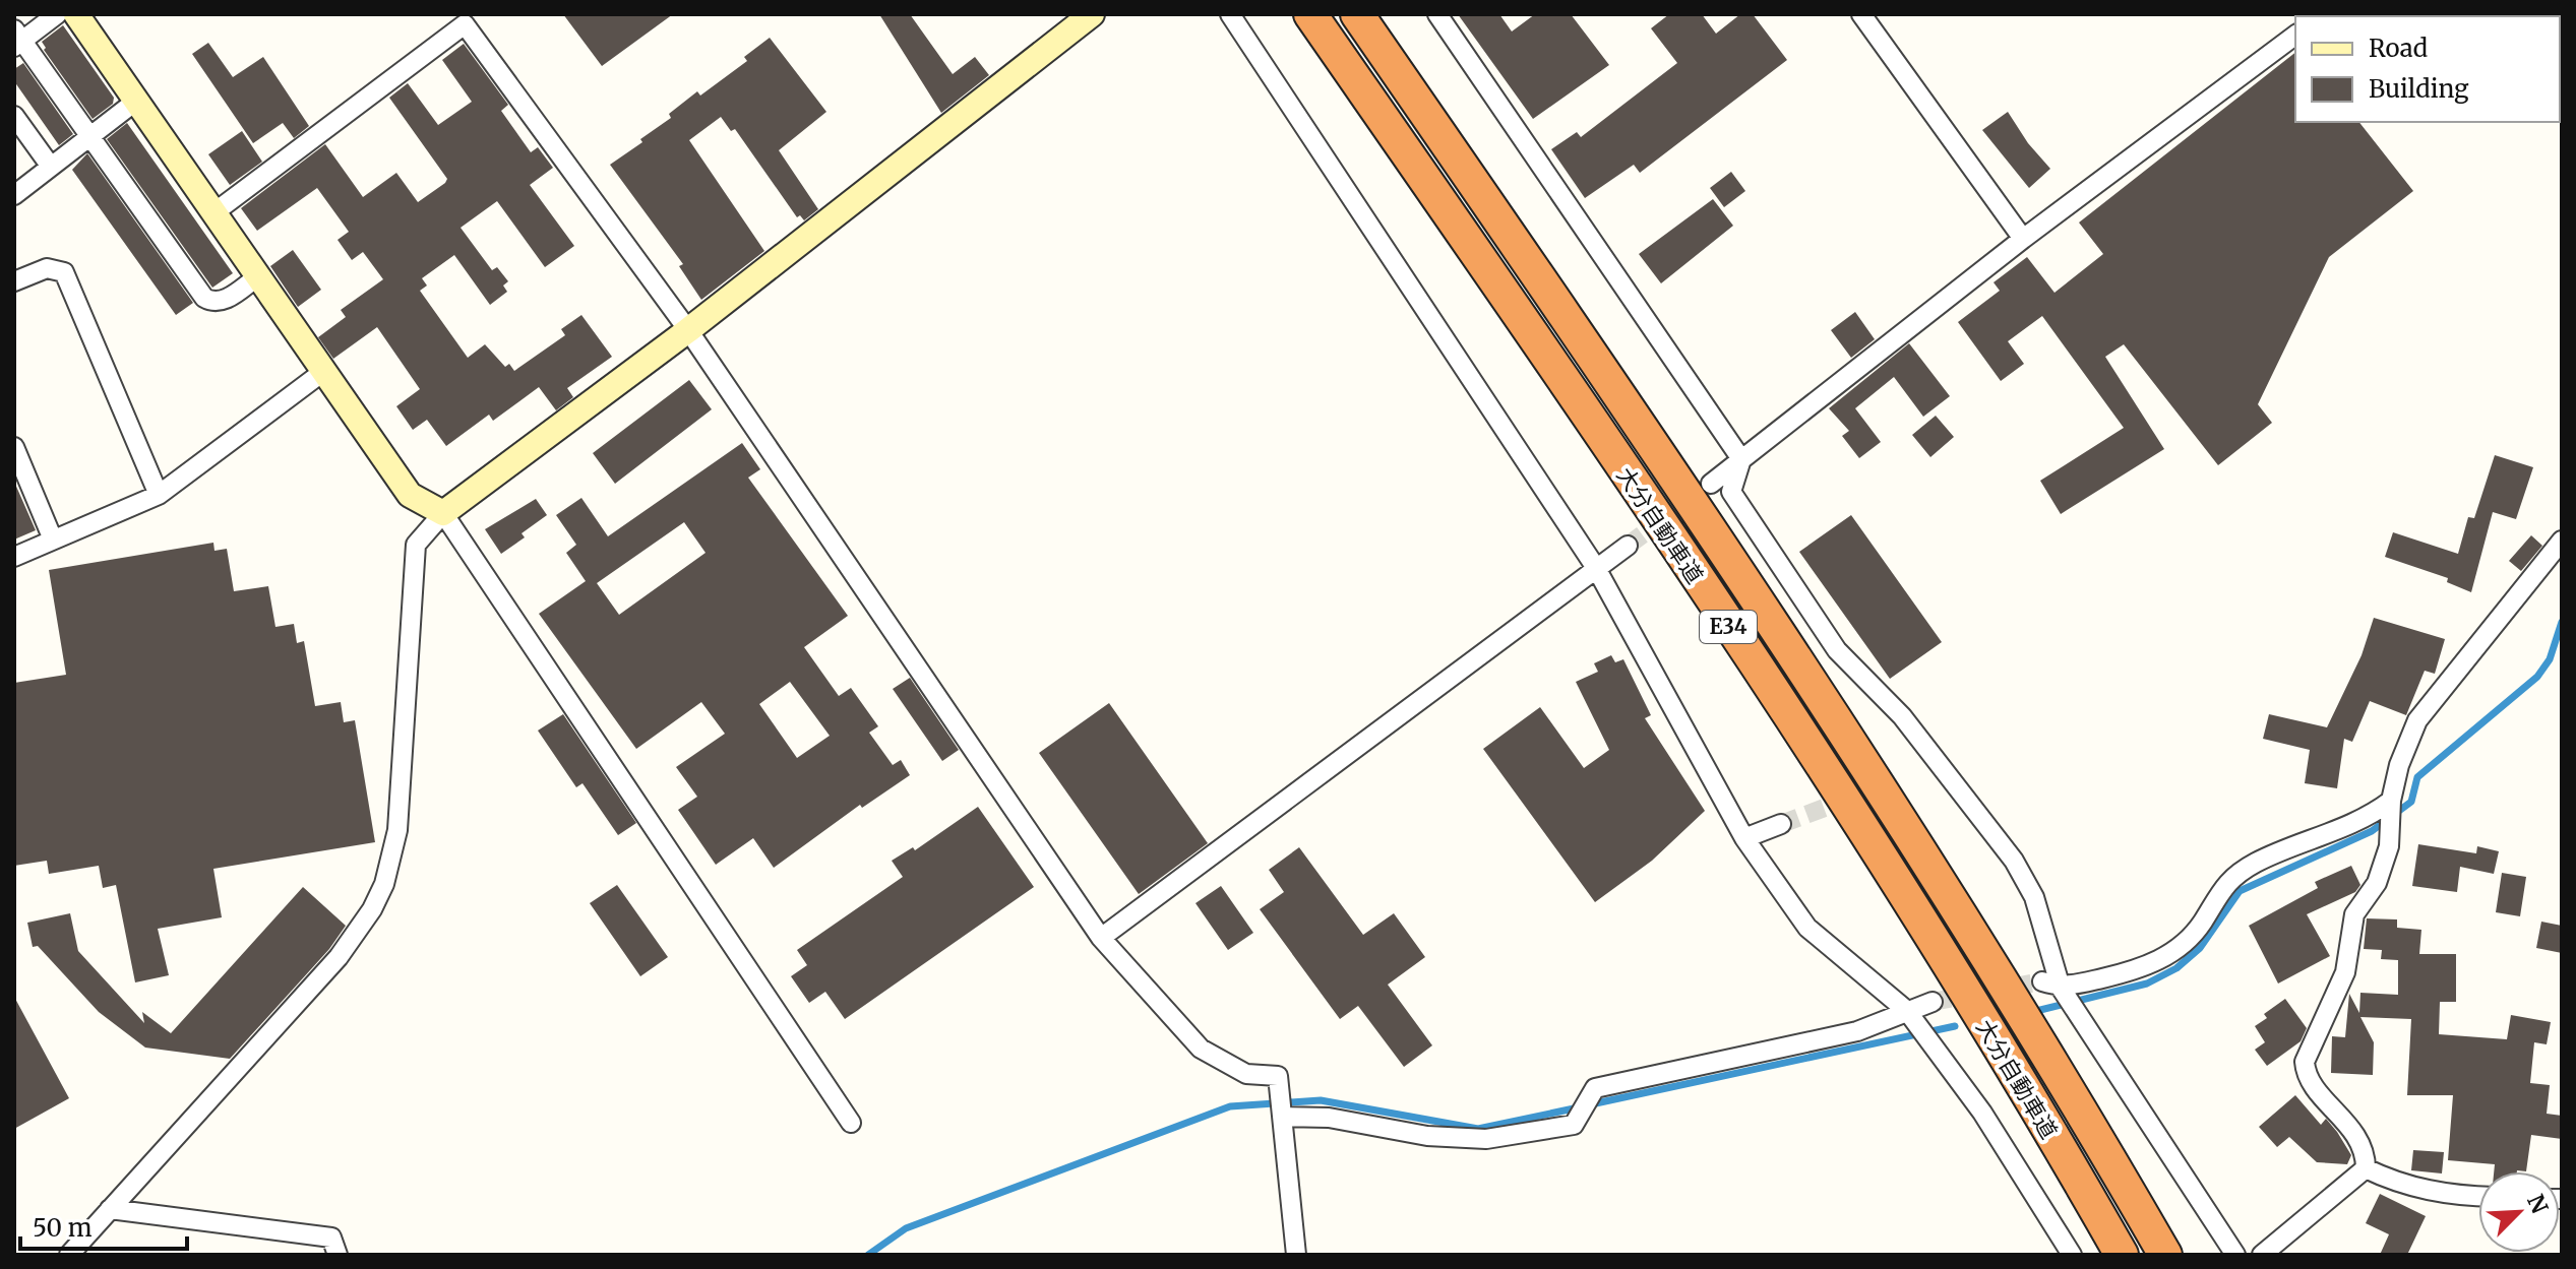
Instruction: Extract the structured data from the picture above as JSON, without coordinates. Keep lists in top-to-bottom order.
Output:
{
  "streets": {
    "highway": ["大分自動車道", "E34"]
  },
  "legend": ["Road", "Building"],
  "scale_bar": "50 m",
  "north": "top right"
}
